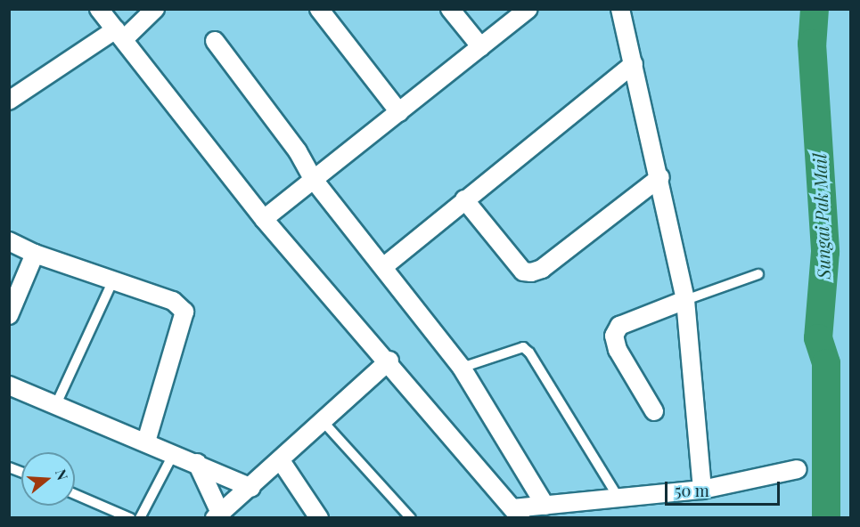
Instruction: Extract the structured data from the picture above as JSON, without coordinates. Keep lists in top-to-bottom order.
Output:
{
  "water": ["Sungai Pak Mail"],
  "scale_bar": "50 m",
  "north": "right"
}
